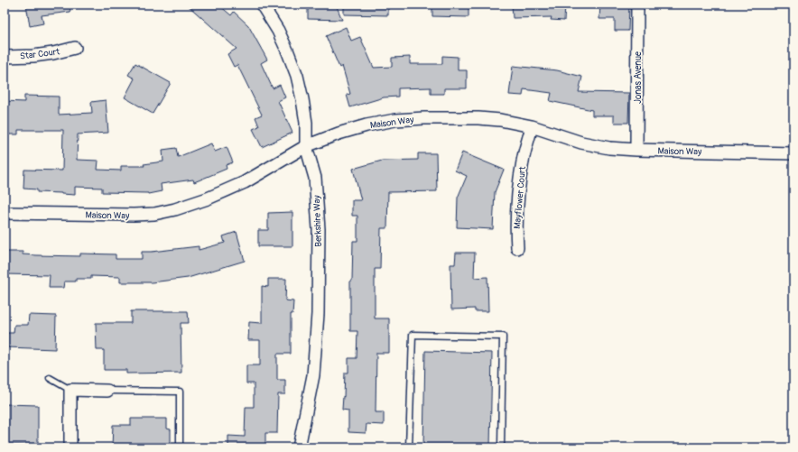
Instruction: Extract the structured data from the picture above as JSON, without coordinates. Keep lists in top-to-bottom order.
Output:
{
  "streets": {
    "street": [
      "Star Court",
      "Jonas Avenue",
      "Maison Way",
      "Mayflower Court",
      "Berkshire Way"
    ]
  },
  "crossings": [
    ["Jonas Avenue", "Maison Way"],
    ["Maison Way", "Mayflower Court"],
    ["Maison Way", "Berkshire Way"]
  ]
}
